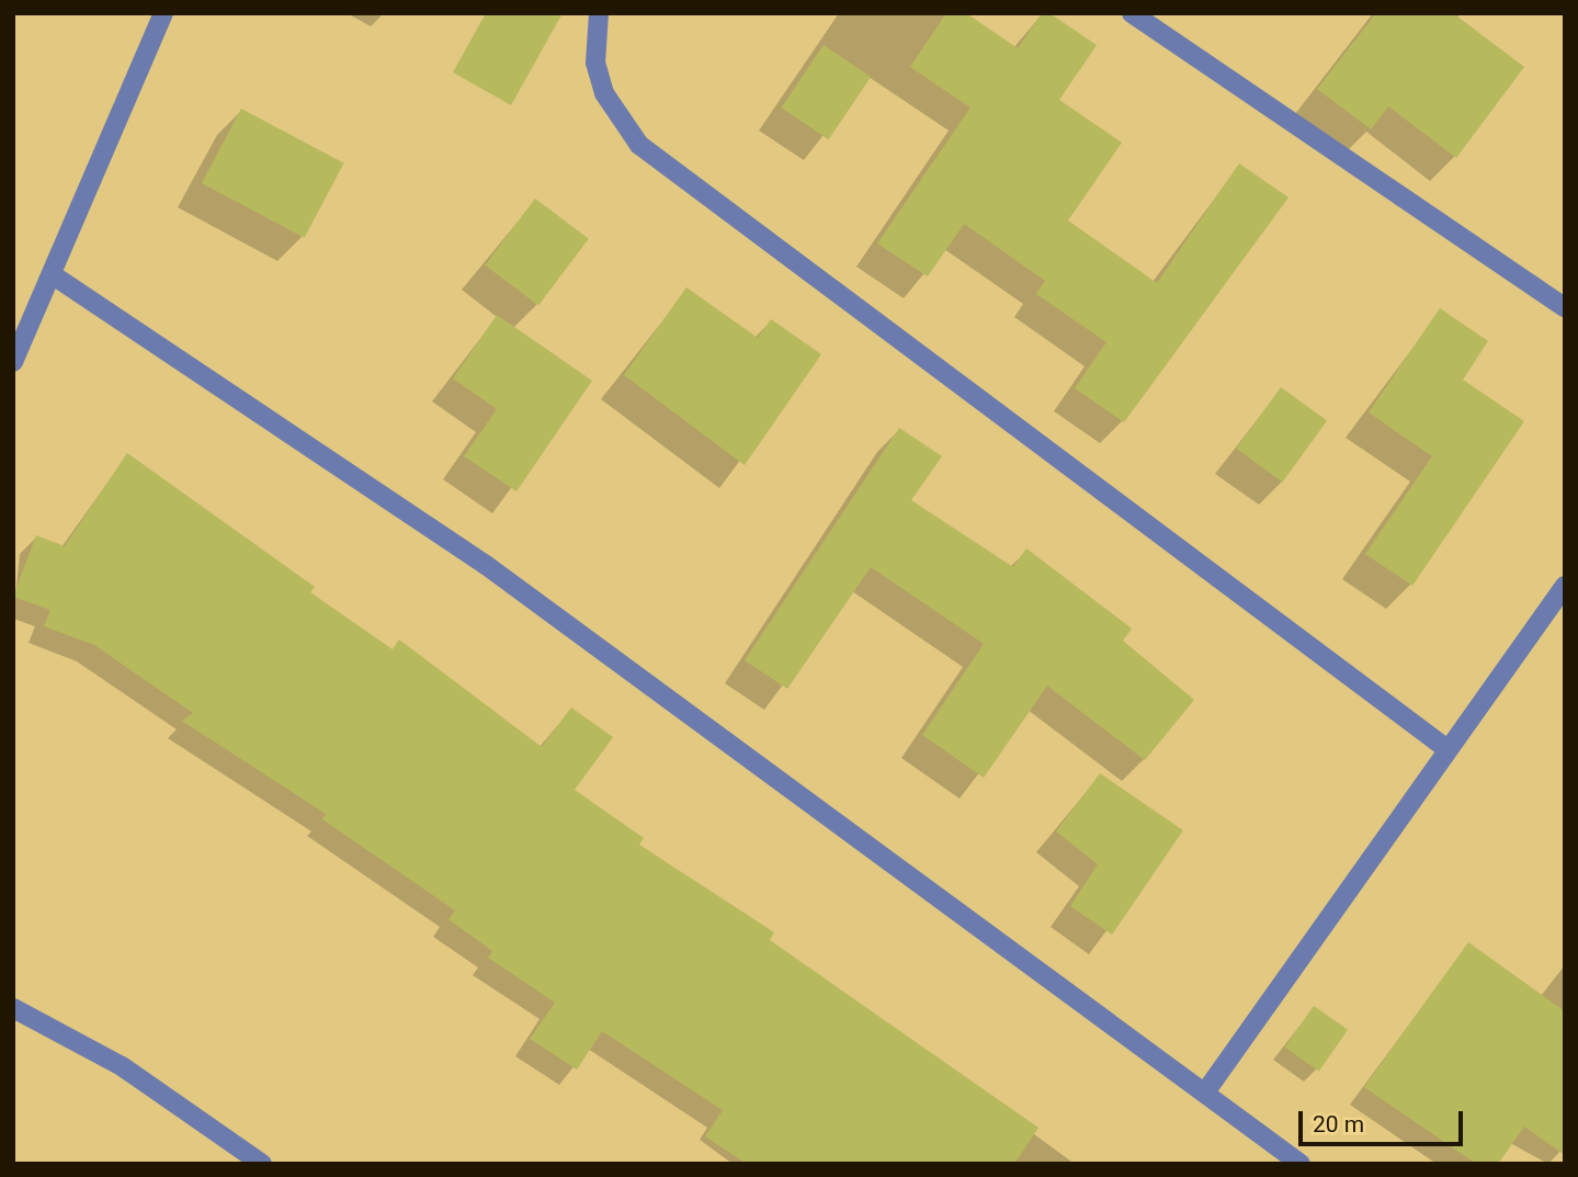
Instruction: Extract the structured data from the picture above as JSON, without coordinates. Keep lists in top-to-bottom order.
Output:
{
  "scale_bar": "20 m"
}
